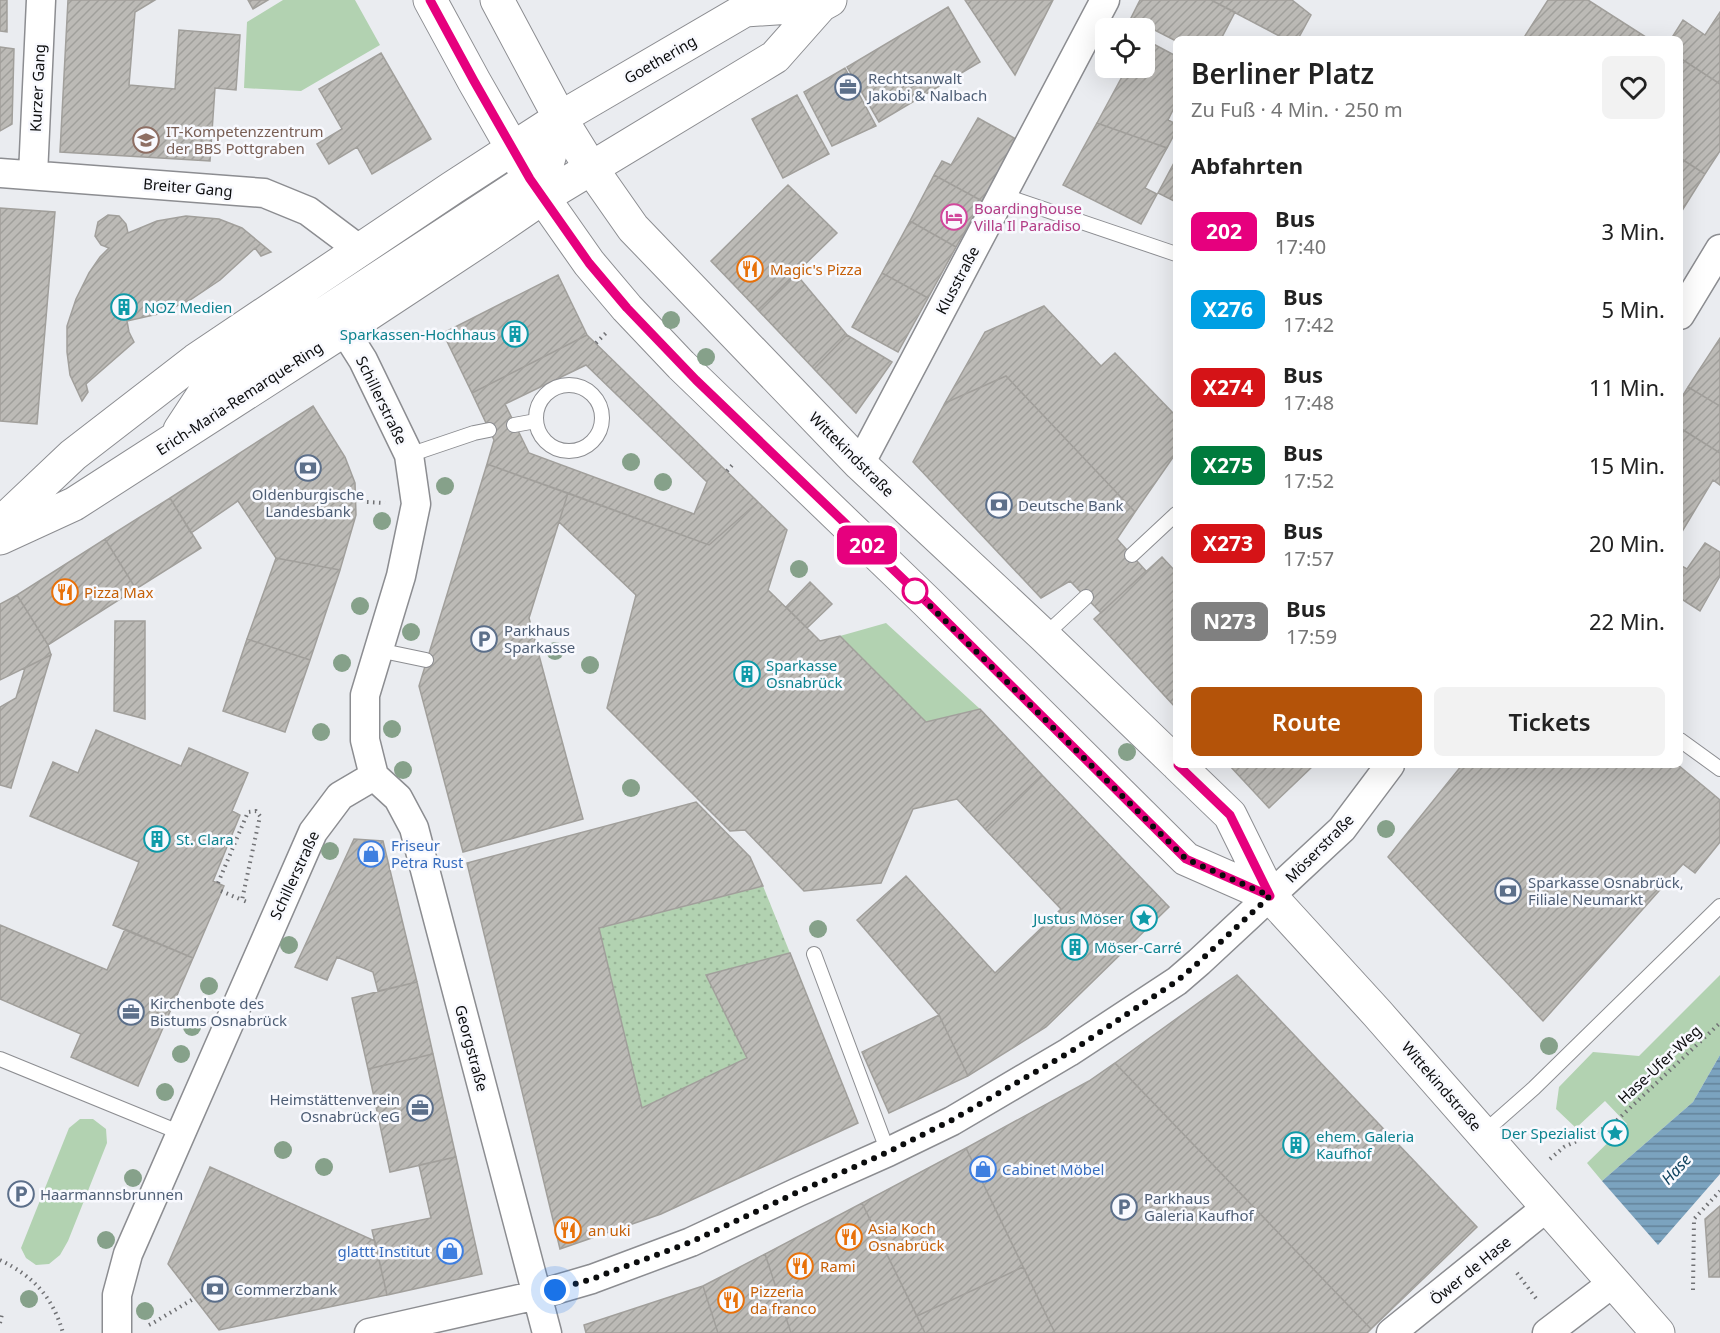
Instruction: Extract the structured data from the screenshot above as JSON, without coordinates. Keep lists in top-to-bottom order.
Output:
{
  "streets": {
    "main road": ["Goethering", "Erich-Maria-Remarque-Ring", "Wittekindstraße"],
    "street": [
      "Kurzer Gang",
      "Breiter Gang",
      "Klusstraße",
      "Schillerstraße",
      "Möserstraße",
      "Georgstraße",
      "Öwer de Hase"
    ],
    "path": ["Hase-Ufer-Weg"]
  },
  "crossings": [
    ["Goethering", "Erich-Maria-Remarque-Ring"],
    ["Goethering", "Wittekindstraße"],
    ["Kurzer Gang", "Breiter Gang"],
    ["Klusstraße", "Wittekindstraße"],
    ["Erich-Maria-Remarque-Ring", "Schillerstraße"],
    ["Erich-Maria-Remarque-Ring", "Wittekindstraße"],
    ["Schillerstraße", "Georgstraße"],
    ["Wittekindstraße", "Möserstraße"],
    ["Wittekindstraße", "Hase-Ufer-Weg"],
    ["Wittekindstraße", "Öwer de Hase"],
    ["Möserstraße", "Georgstraße"]
  ],
  "water": ["Hase"],
  "places": {
    "office": ["Rechtsanwalt Jakobi & Nalbach", "Kirchenbote des Bistums Osnabrück", "Heimstättenverein Osnabrück eG"],
    "school or university": ["IT-Kompetenzzentrum der BBS Pottgraben"],
    "hotel": ["Boardinghouse Villa Il Paradiso"],
    "restaurant": [
      "Magic's Pizza",
      "Pizza Max",
      "an uki",
      "Asia Koch Osnabrück",
      "Rami",
      "Pizzeria da franco"
    ],
    "building": [
      "NOZ Medien",
      "Sparkassen-Hochhaus",
      "Sparkasse Osnabrück",
      "St. Clara",
      "Möser-Carré",
      "ehem. Galeria Kaufhof"
    ],
    "bank": [
      "Oldenburgische Landesbank",
      "Deutsche Bank",
      "Sparkasse Osnabrück, Filiale Neumarkt",
      "Commerzbank"
    ],
    "parking": ["Parkhaus Sparkasse", "Haarmannsbrunnen", "Parkhaus Galeria Kaufhof"],
    "shop": ["Friseur Petra Rust", "Cabinet Möbel", "glattt Institut"],
    "place": ["Justus Möser", "Der Spezialist"]
  },
  "lines": ["bus line 202"],
  "page": {
    "on_map": "202",
    "heading": [
      ["Berliner Platz", "Zu Fuß · 4 Min. · 250 m"],
      "Abfahrten"
    ],
    "list": [
      {
        "mark": "202",
        "name": "Bus",
        "note": "17:40",
        "value": "3 Min."
      },
      {
        "mark": "X276",
        "name": "Bus",
        "note": "17:42",
        "value": "5 Min."
      },
      {
        "mark": "X274",
        "name": "Bus",
        "note": "17:48",
        "value": "11 Min."
      },
      {
        "mark": "X275",
        "name": "Bus",
        "note": "17:52",
        "value": "15 Min."
      },
      {
        "mark": "X273",
        "name": "Bus",
        "note": "17:57",
        "value": "20 Min."
      },
      {
        "mark": "N273",
        "name": "Bus",
        "note": "17:59",
        "value": "22 Min."
      }
    ],
    "buttons": ["Route", "Tickets"]
  }
}
